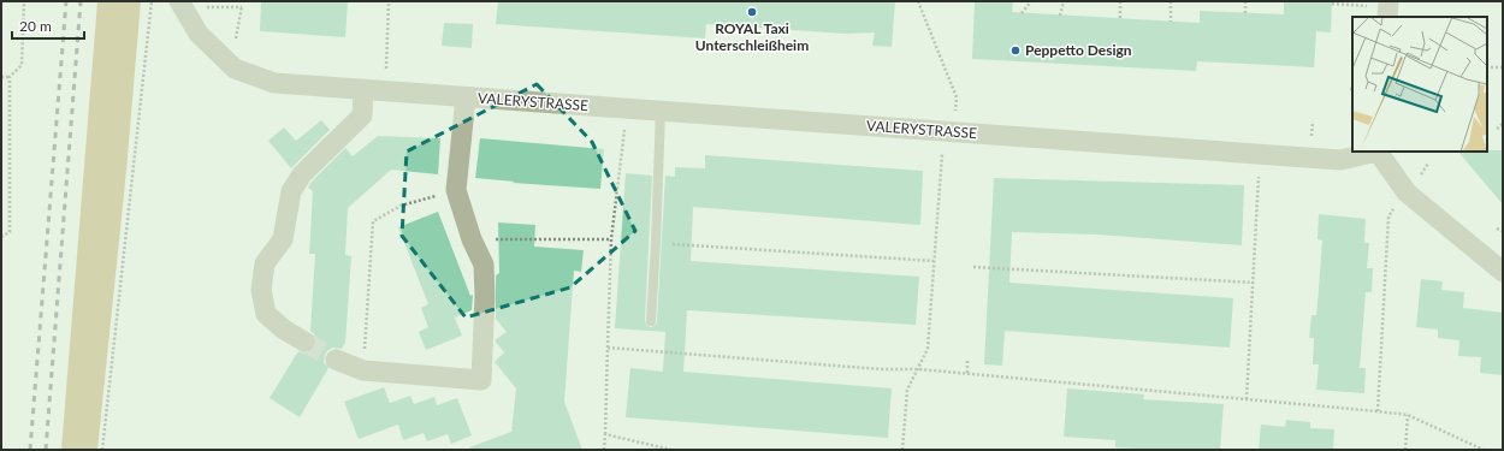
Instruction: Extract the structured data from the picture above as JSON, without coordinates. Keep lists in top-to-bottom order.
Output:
{
  "streets": {
    "street": ["VALERYSTRASSE"]
  },
  "places": ["ROYAL Taxi Unterschleißheim", "Peppetto Design"],
  "scale_bar": "20 m"
}
